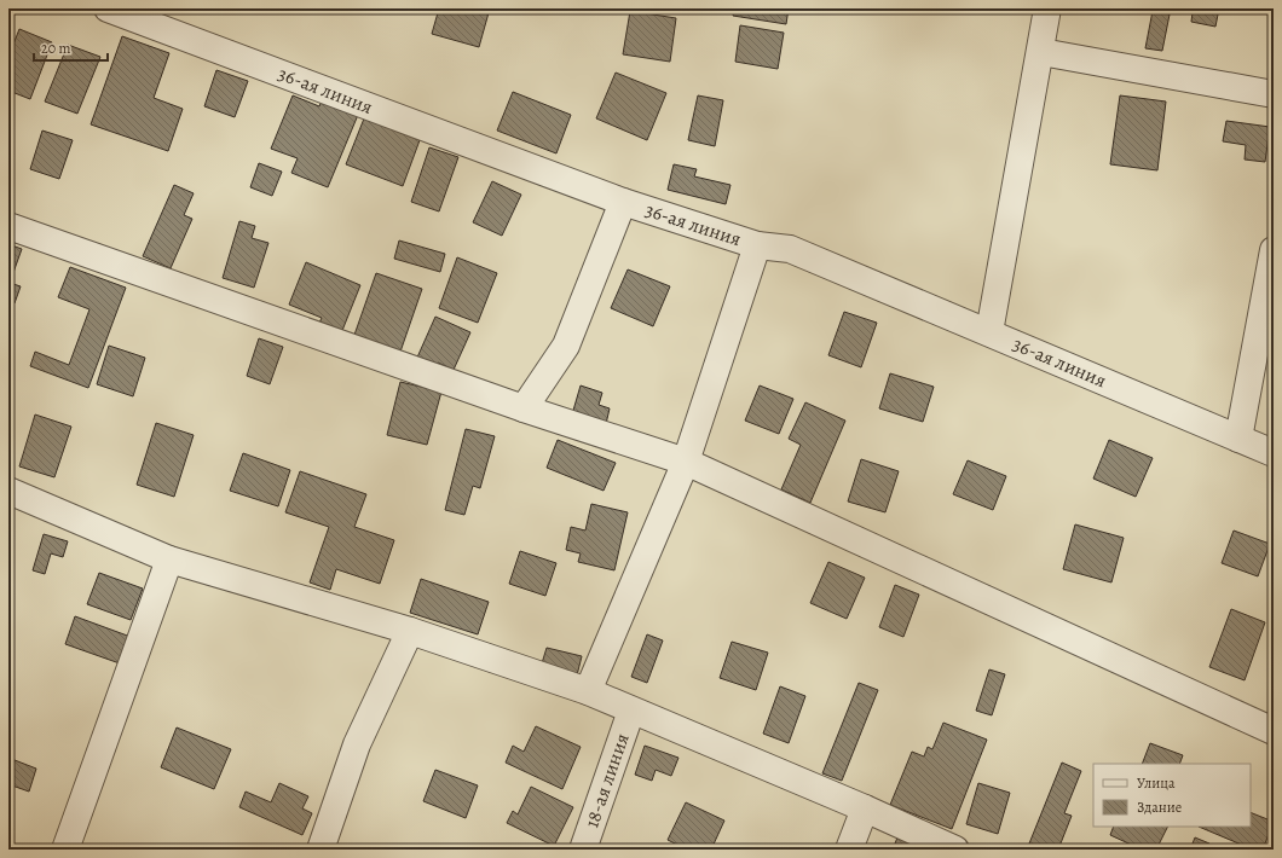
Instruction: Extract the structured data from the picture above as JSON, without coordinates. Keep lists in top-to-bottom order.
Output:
{
  "streets": {
    "street": ["36-ая линия", "18-ая линия"]
  },
  "legend": ["Улица", "Здание"],
  "scale_bar": "20 m"
}
